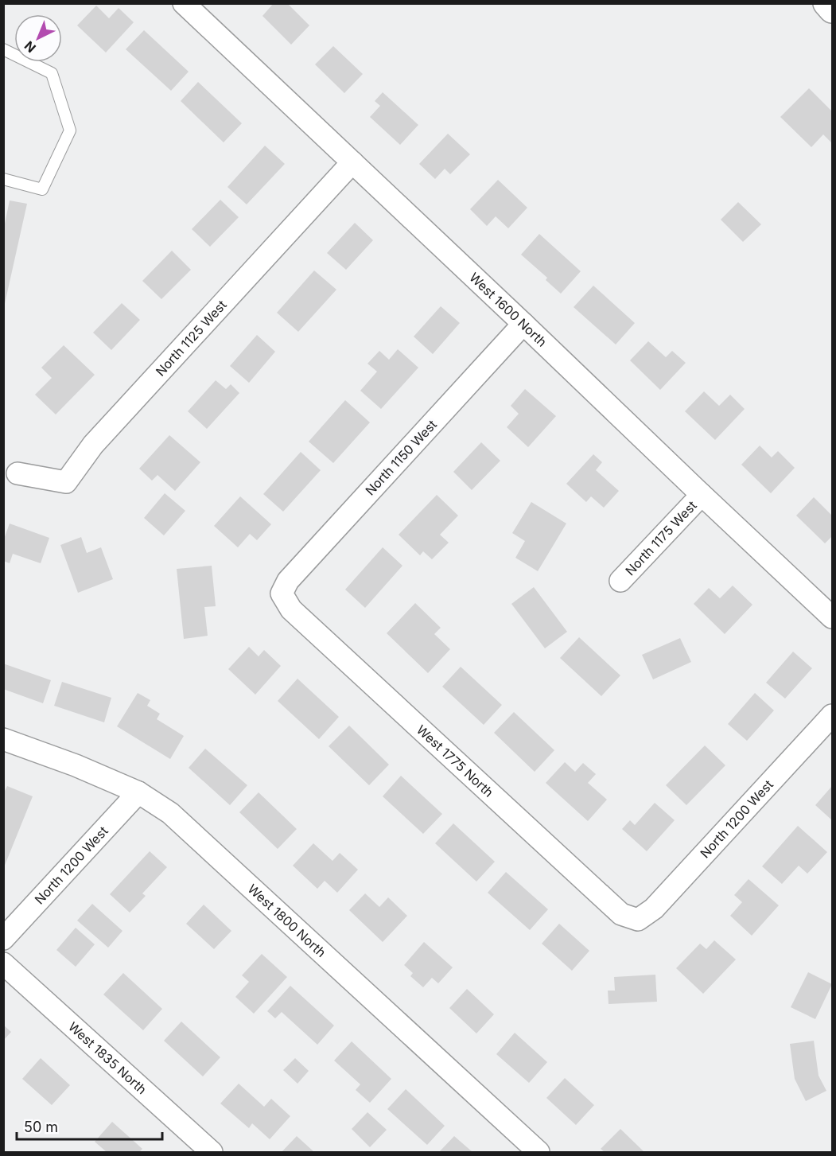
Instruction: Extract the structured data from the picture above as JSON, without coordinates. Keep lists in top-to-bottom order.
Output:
{
  "streets": {
    "street": [
      "West 1600 North",
      "North 1125 West",
      "North 1150 West",
      "North 1175 West",
      "West 1775 North",
      "North 1200 West",
      "West 1800 North",
      "West 1835 North"
    ]
  },
  "crossings": [
    ["West 1600 North", "North 1125 West"],
    ["West 1600 North", "North 1150 West"],
    ["West 1600 North", "North 1175 West"],
    ["North 1150 West", "West 1775 North"],
    ["West 1775 North", "North 1200 West"],
    ["North 1200 West", "West 1800 North"]
  ],
  "scale_bar": "50 m",
  "north": "bottom left"
}
